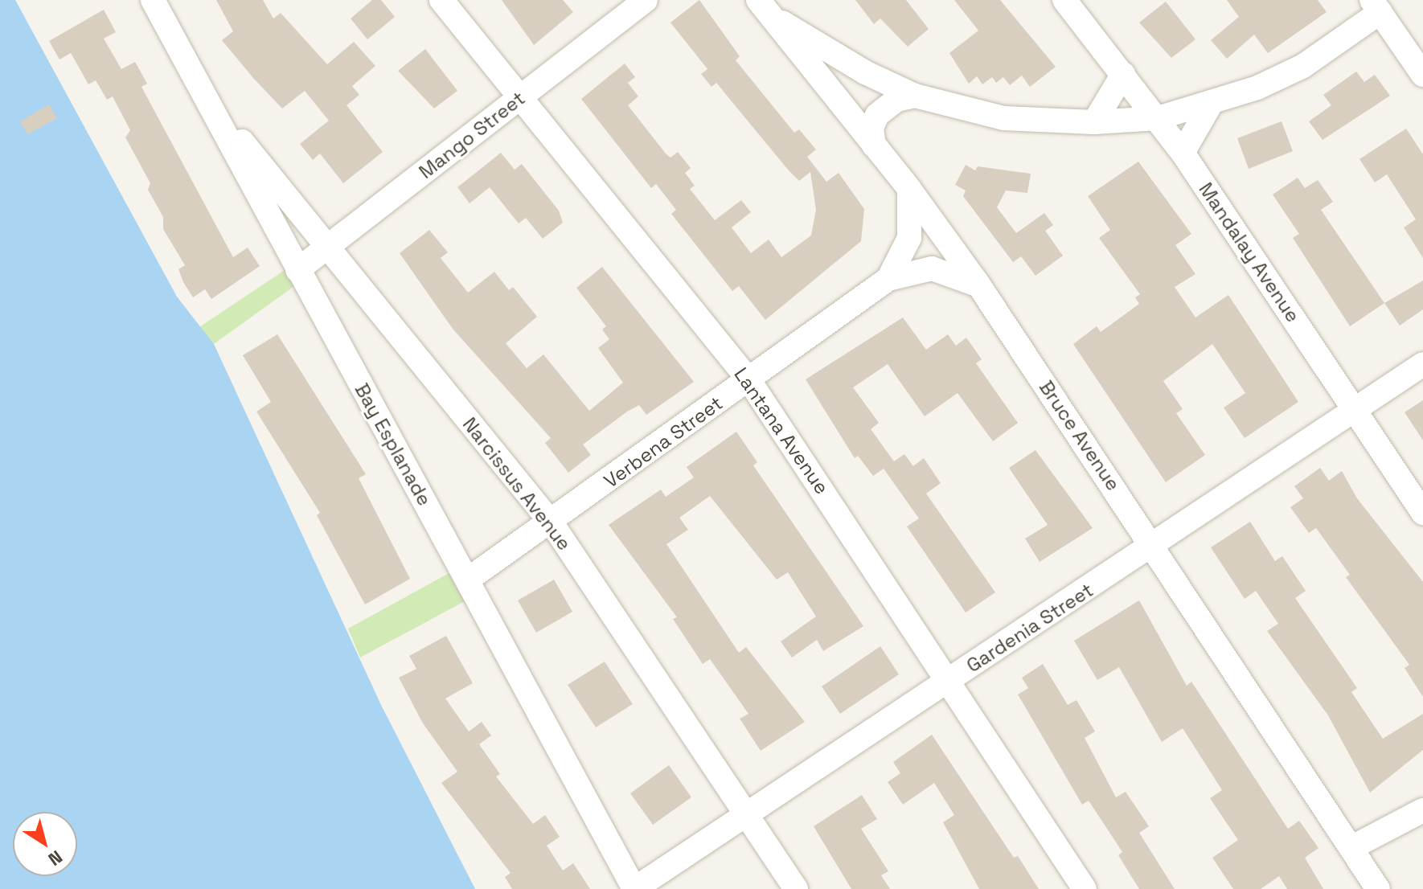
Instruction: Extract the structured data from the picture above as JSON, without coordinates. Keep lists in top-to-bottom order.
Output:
{
  "streets": {
    "street": [
      "Mango Street",
      "Mandalay Avenue",
      "Lantana Avenue",
      "Bruce Avenue",
      "Verbena Street",
      "Bay Esplanade",
      "Narcissus Avenue",
      "Gardenia Street"
    ]
  },
  "crossings": [
    ["Mango Street", "Lantana Avenue"],
    ["Mango Street", "Bay Esplanade"],
    ["Mango Street", "Narcissus Avenue"],
    ["Mandalay Avenue", "Gardenia Street"],
    ["Lantana Avenue", "Verbena Street"],
    ["Lantana Avenue", "Gardenia Street"],
    ["Bruce Avenue", "Verbena Street"],
    ["Bruce Avenue", "Gardenia Street"],
    ["Verbena Street", "Bay Esplanade"],
    ["Verbena Street", "Narcissus Avenue"],
    ["Bay Esplanade", "Narcissus Avenue"],
    ["Bay Esplanade", "Gardenia Street"],
    ["Narcissus Avenue", "Gardenia Street"]
  ],
  "north": "bottom right"
}
